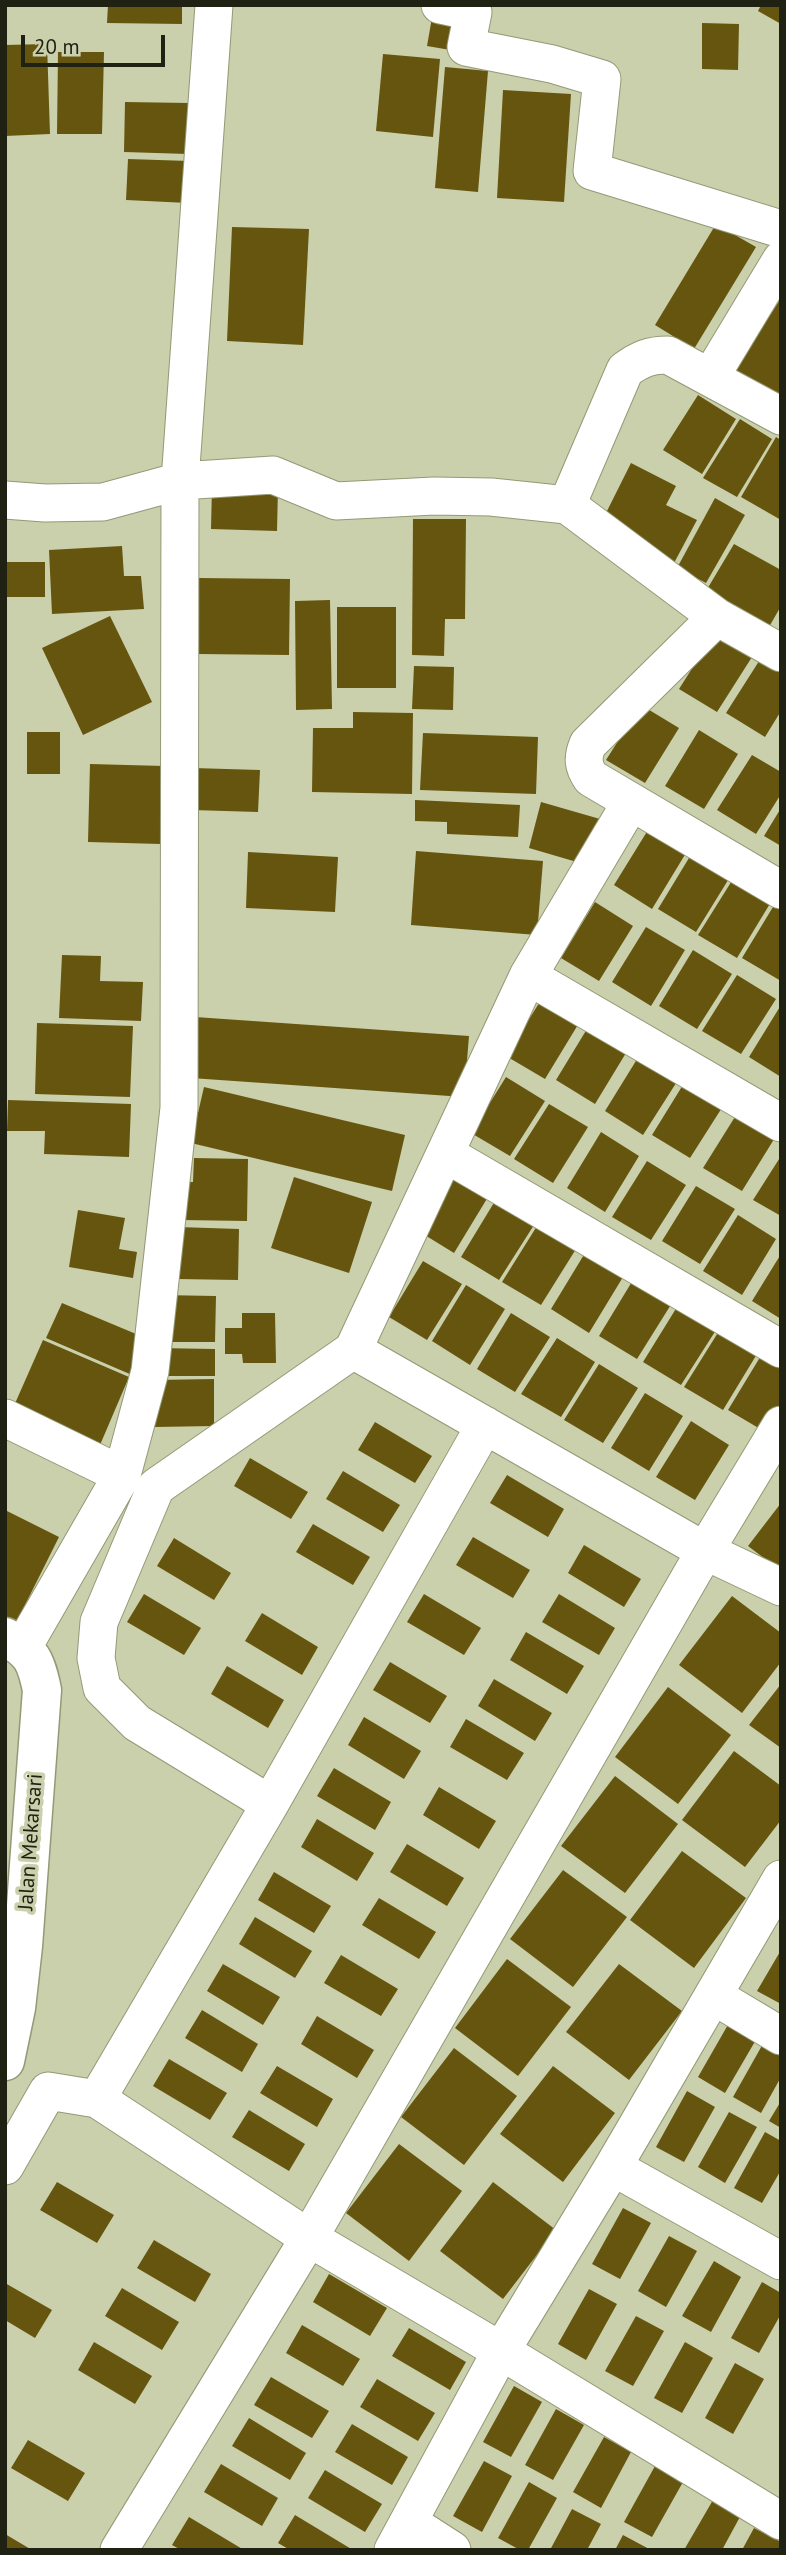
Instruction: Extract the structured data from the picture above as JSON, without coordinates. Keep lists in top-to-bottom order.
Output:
{
  "streets": {
    "street": ["Jalan Mekarsari"]
  },
  "scale_bar": "20 m"
}
